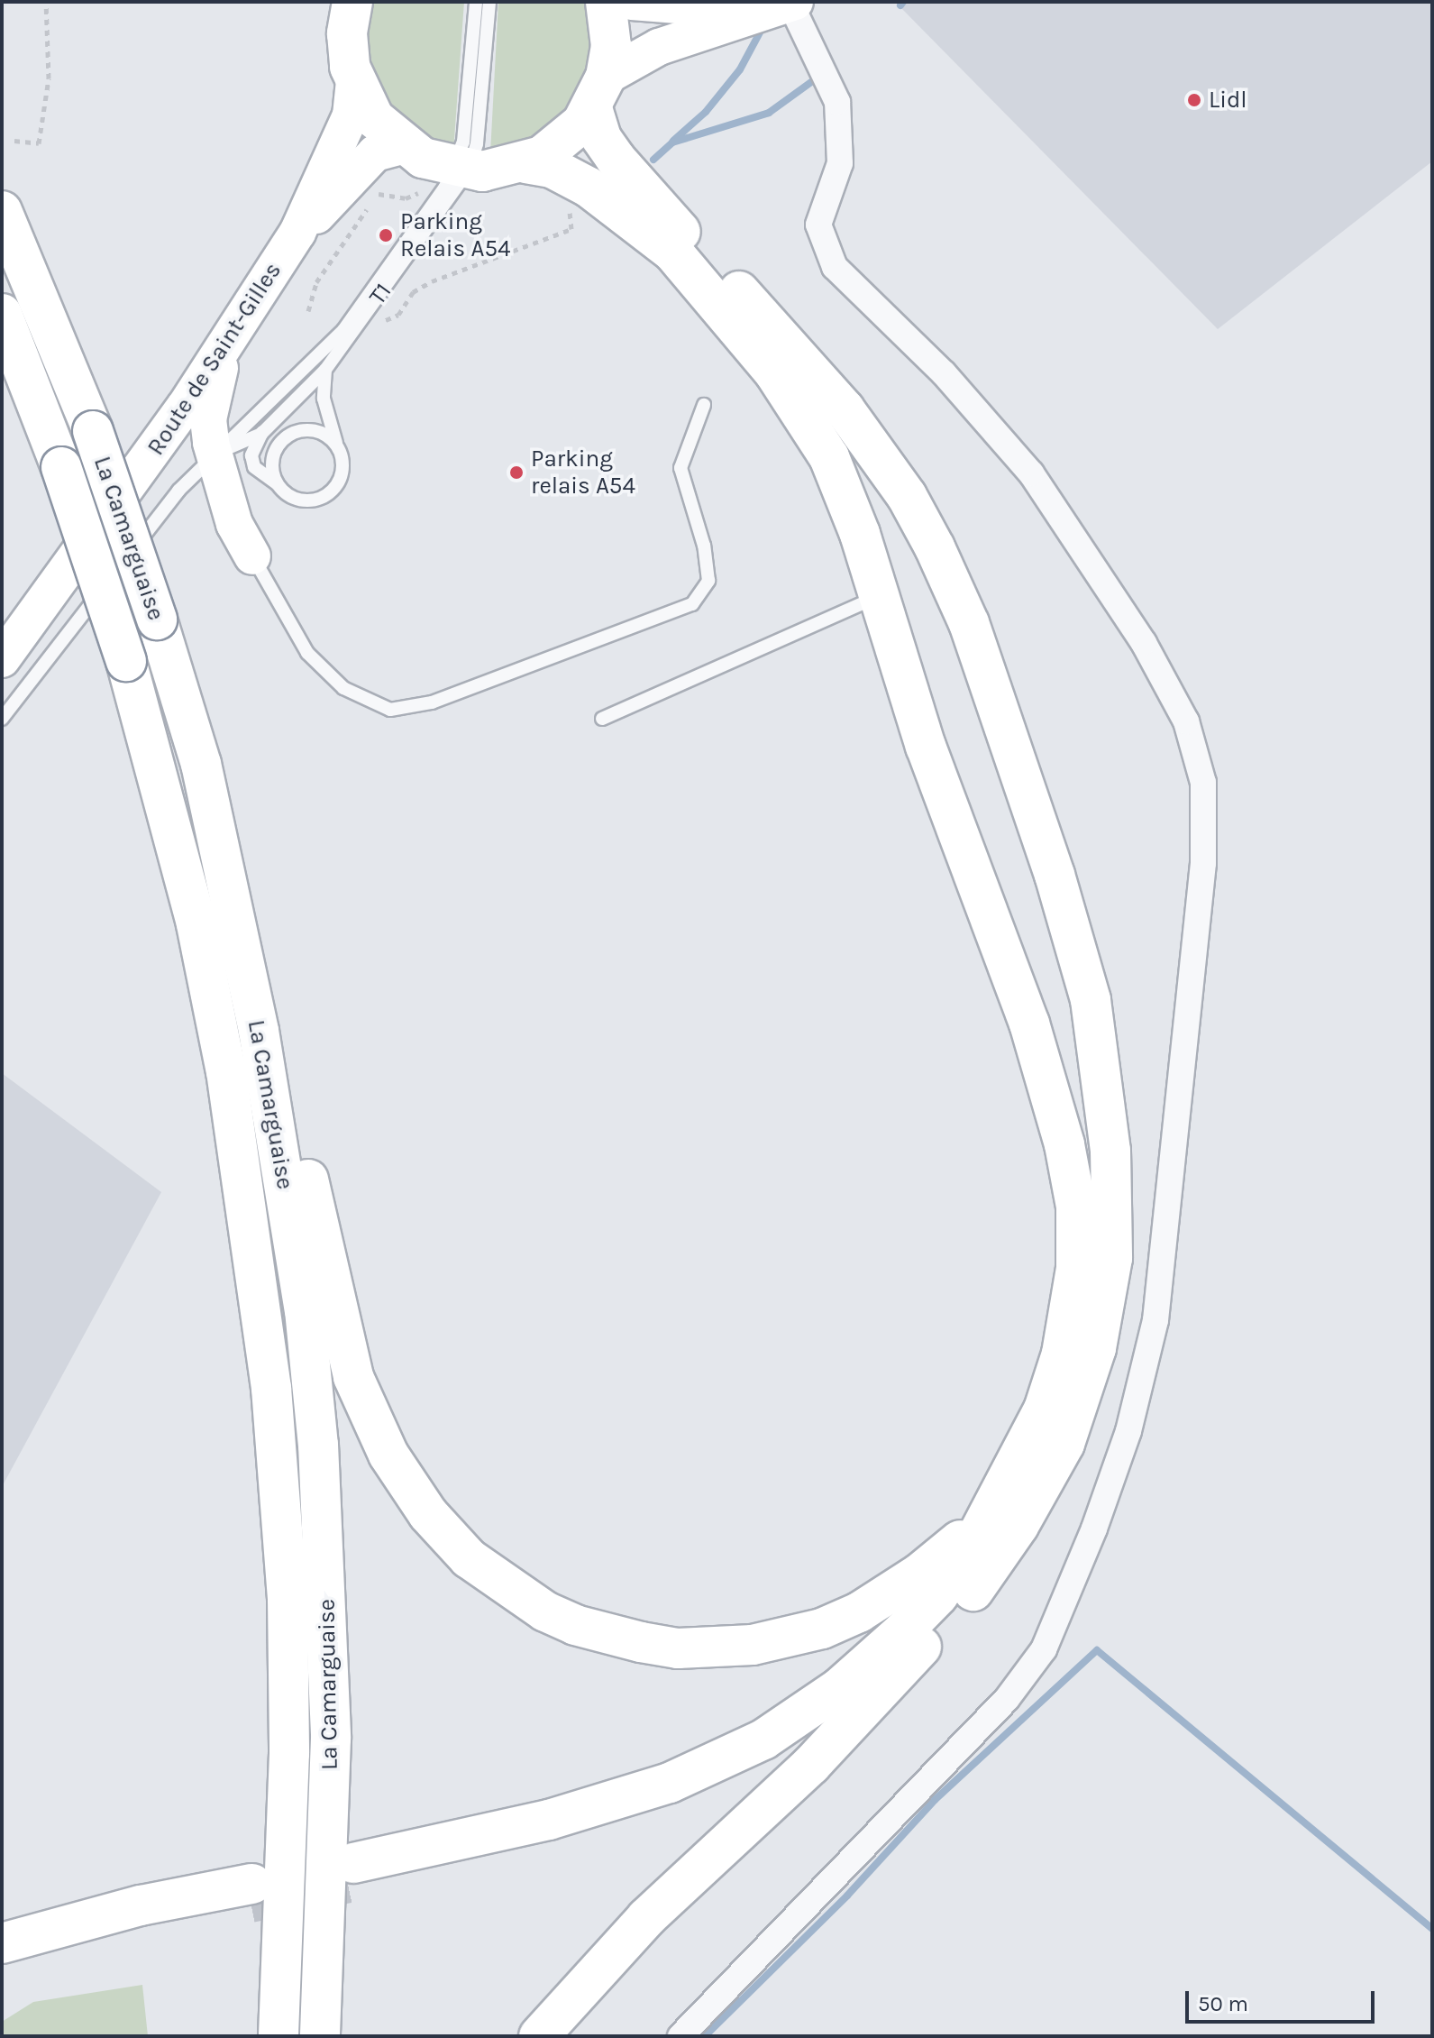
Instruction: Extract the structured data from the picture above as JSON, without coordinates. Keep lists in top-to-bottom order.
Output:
{
  "streets": {
    "main road": ["Route de Saint-Gilles", "La Camarguaise"],
    "lane": ["T1"]
  },
  "places": ["Lidl", "Parking Relais A54", "Parking relais A54"],
  "scale_bar": "50 m"
}
